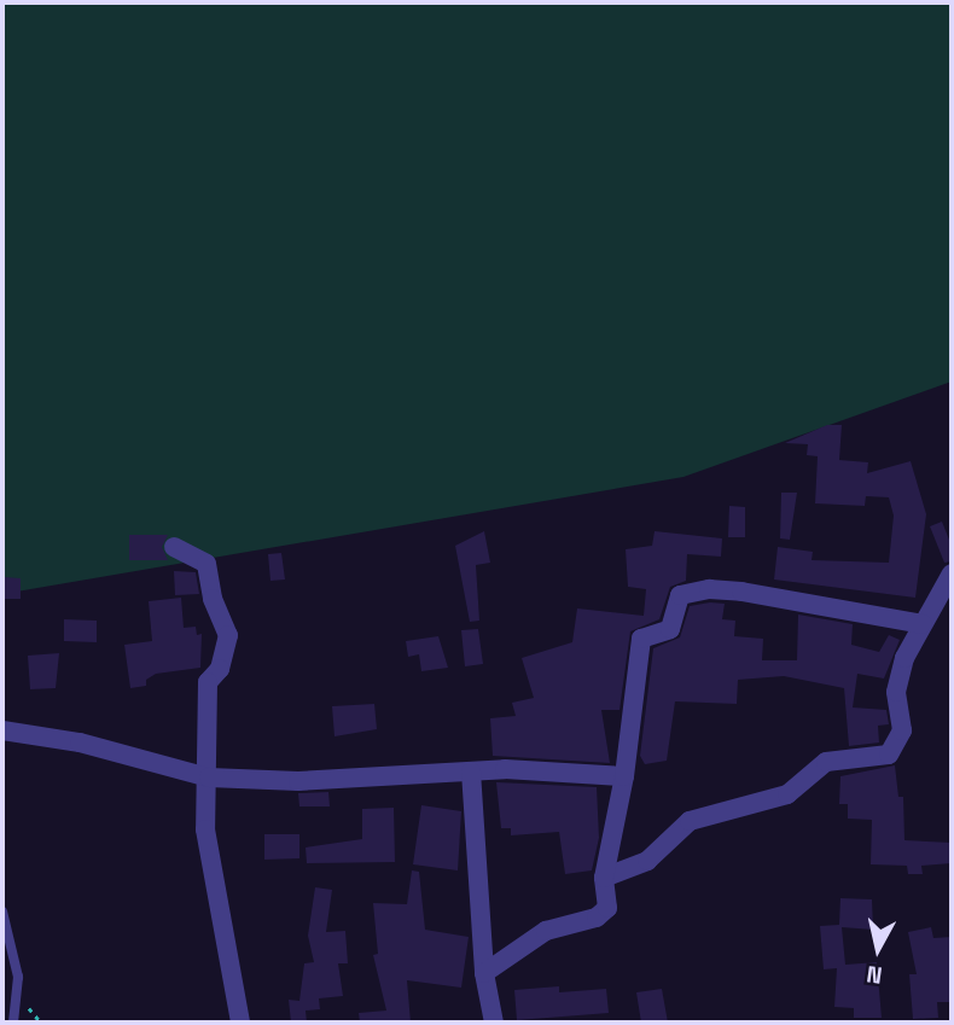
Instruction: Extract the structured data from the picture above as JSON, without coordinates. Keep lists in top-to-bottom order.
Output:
{
  "north": "bottom"
}
